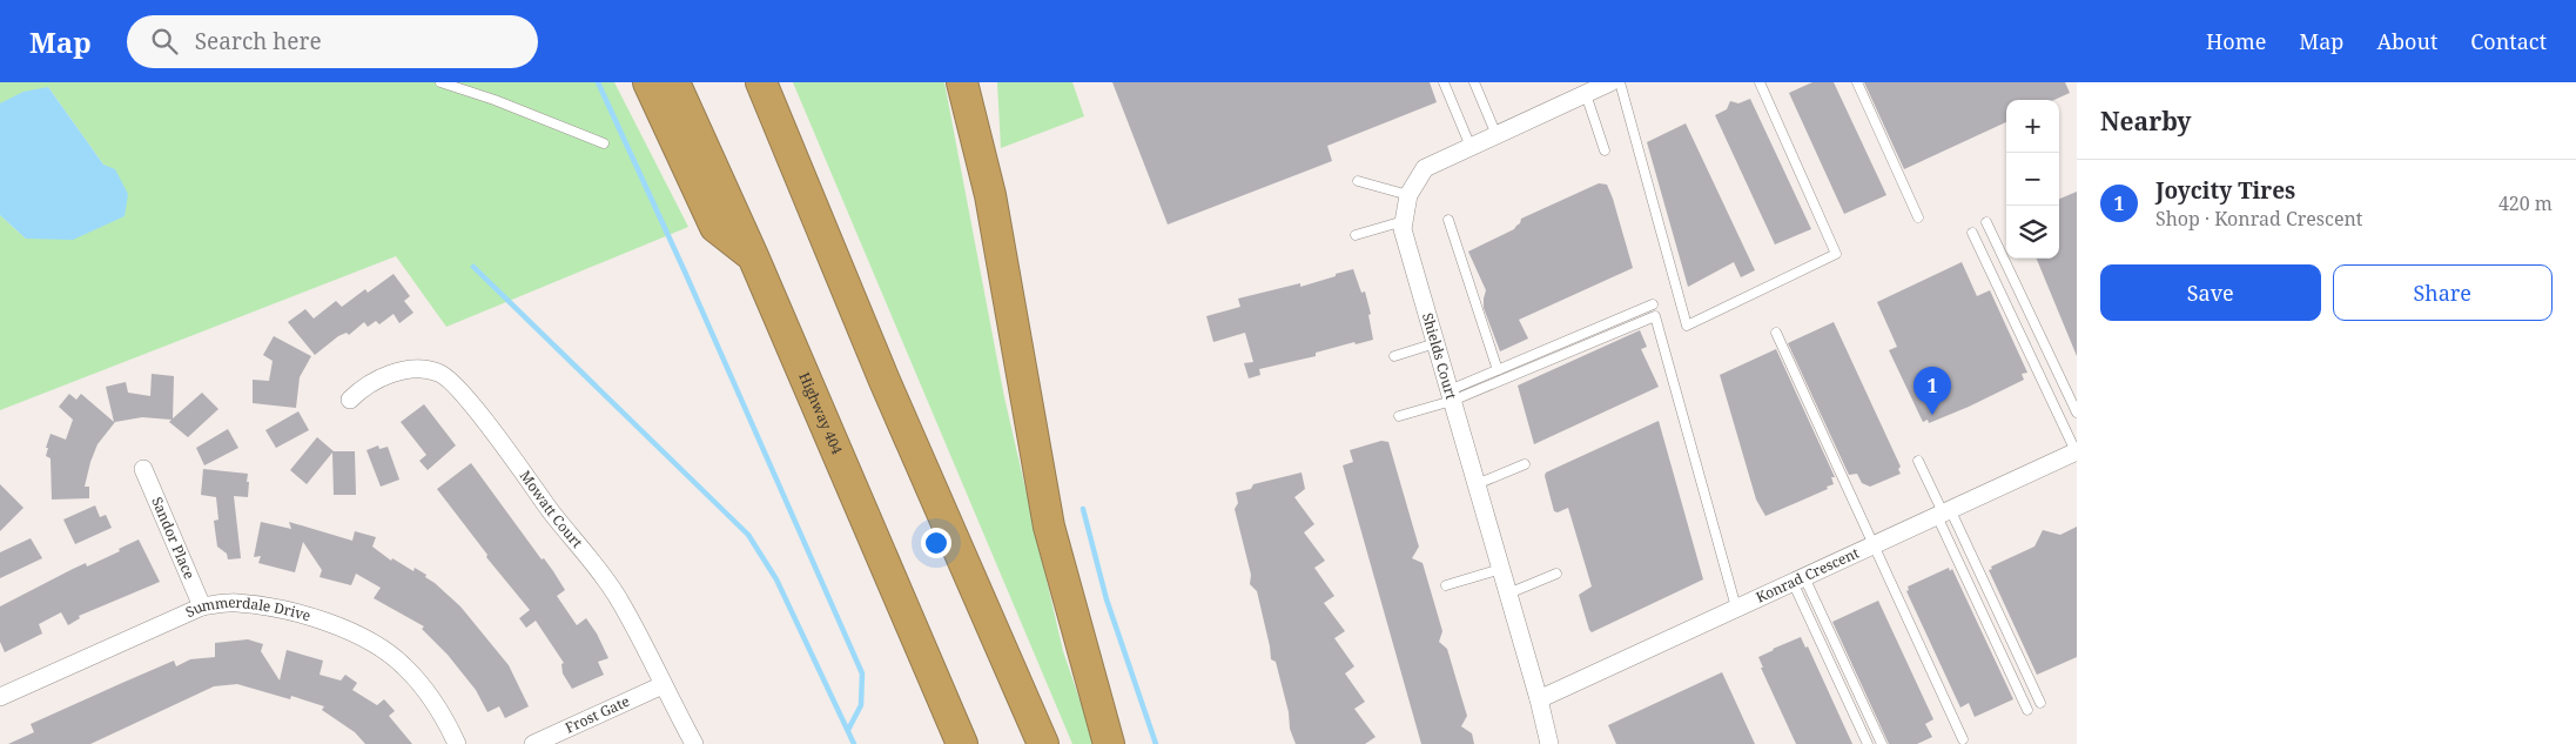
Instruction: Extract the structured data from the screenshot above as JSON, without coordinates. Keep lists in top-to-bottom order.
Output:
{
  "streets": {
    "highway": ["Highway 404"],
    "street": [
      "Shields Court",
      "Mowatt Court",
      "Sandor Place",
      "Konrad Crescent",
      "Summerdale Drive",
      "Frost Gate"
    ]
  },
  "crossings": [
    ["Shields Court", "Konrad Crescent"],
    ["Mowatt Court", "Frost Gate"],
    ["Sandor Place", "Summerdale Drive"]
  ],
  "page": {
    "header": "Map",
    "search": "Search here",
    "nav": [
      "Home",
      "Map",
      "About",
      "Contact"
    ],
    "heading": "Nearby",
    "map_buttons": ["+", "−"],
    "list": [
      {
        "mark": "1",
        "name": "Joycity Tires",
        "note": "Shop · Konrad Crescent",
        "value": "420 m"
      }
    ],
    "buttons": ["Save", "Share"],
    "pins": "1"
  }
}
